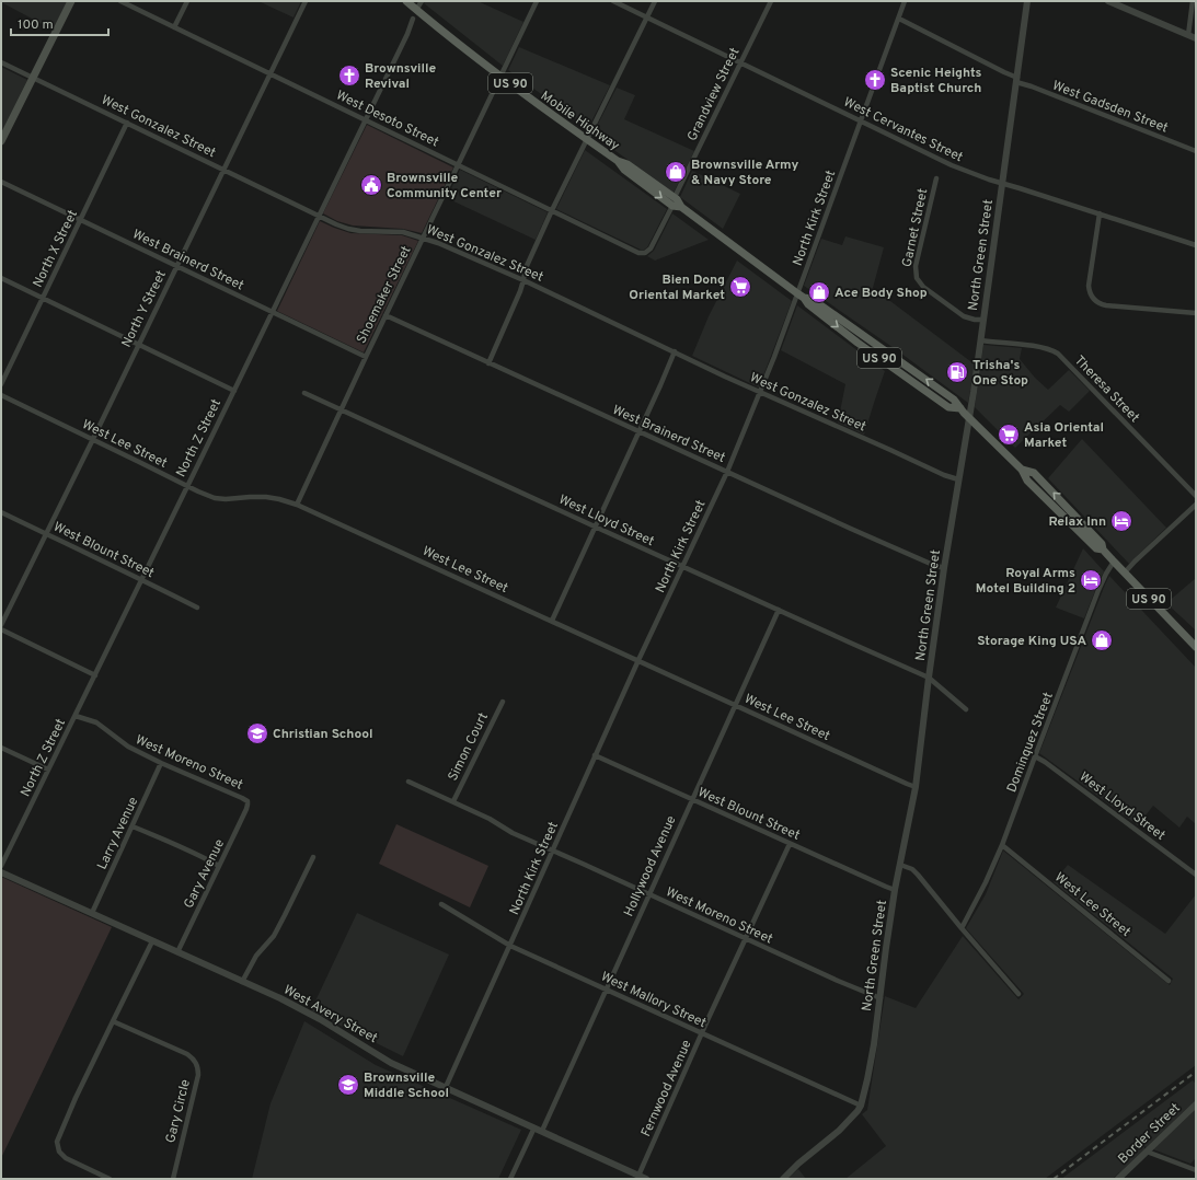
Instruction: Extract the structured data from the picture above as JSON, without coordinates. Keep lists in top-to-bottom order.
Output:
{
  "streets": {
    "main road": ["US 90", "Mobile Highway"],
    "street": [
      "Grandview Street",
      "West Gadsden Street",
      "West Desoto Street",
      "West Gonzalez Street",
      "West Cervantes Street",
      "North Kirk Street",
      "Garnet Street",
      "North X Street",
      "North Green Street",
      "West Brainerd Street",
      "Shoemaker Street",
      "North Y Street",
      "Theresa Street",
      "North Z Street",
      "West Lee Street",
      "West Lloyd Street",
      "West Blount Street",
      "Dominquez Street",
      "Simon Court",
      "West Moreno Street",
      "Larry Avenue",
      "Hollywood Avenue",
      "Gary Avenue",
      "West Mallory Street",
      "West Avery Street",
      "Fernwood Avenue",
      "Gary Circle",
      "Border Street"
    ]
  },
  "crossings": [
    ["Grandview Street", "Mobile Highway"],
    ["Grandview Street", "West Cervantes Street"],
    ["West Gadsden Street", "North Kirk Street"],
    ["West Gadsden Street", "North Green Street"],
    ["West Desoto Street", "Mobile Highway"],
    ["West Desoto Street", "Shoemaker Street"],
    ["West Desoto Street", "North Y Street"],
    ["West Desoto Street", "North Z Street"],
    ["Mobile Highway", "North Kirk Street"],
    ["Mobile Highway", "North Green Street"],
    ["Mobile Highway", "Shoemaker Street"],
    ["Mobile Highway", "Dominquez Street"],
    ["West Gonzalez Street", "North Kirk Street"],
    ["West Gonzalez Street", "North X Street"],
    ["West Gonzalez Street", "North Green Street"],
    ["West Gonzalez Street", "Shoemaker Street"],
    ["West Gonzalez Street", "North Y Street"],
    ["West Gonzalez Street", "North Z Street"],
    ["West Cervantes Street", "North Kirk Street"],
    ["West Cervantes Street", "North Green Street"],
    ["North Kirk Street", "West Brainerd Street"],
    ["North Kirk Street", "West Lee Street"],
    ["North Kirk Street", "West Lloyd Street"],
    ["North Kirk Street", "West Blount Street"],
    ["North Kirk Street", "West Moreno Street"],
    ["North Kirk Street", "West Mallory Street"],
    ["North Kirk Street", "West Avery Street"],
    ["Garnet Street", "North Green Street"],
    ["North X Street", "West Brainerd Street"],
    ["North Green Street", "West Brainerd Street"],
    ["North Green Street", "Theresa Street"],
    ["North Green Street", "West Lee Street"],
    ["North Green Street", "West Lloyd Street"],
    ["North Green Street", "West Blount Street"],
    ["North Green Street", "West Moreno Street"],
    ["North Green Street", "West Mallory Street"],
    ["West Brainerd Street", "Shoemaker Street"],
    ["West Brainerd Street", "North Y Street"],
    ["West Brainerd Street", "North Z Street"],
    ["Shoemaker Street", "West Lee Street"],
    ["Shoemaker Street", "West Lloyd Street"],
    ["North Y Street", "West Lee Street"],
    ["North Y Street", "West Blount Street"],
    ["North Z Street", "West Lee Street"],
    ["North Z Street", "West Blount Street"],
    ["North Z Street", "West Moreno Street"],
    ["West Lee Street", "Dominquez Street"],
    ["West Lee Street", "Hollywood Avenue"],
    ["West Lloyd Street", "Dominquez Street"],
    ["West Lloyd Street", "Hollywood Avenue"],
    ["West Blount Street", "Hollywood Avenue"],
    ["West Blount Street", "Fernwood Avenue"],
    ["Simon Court", "West Moreno Street"],
    ["West Moreno Street", "Larry Avenue"],
    ["West Moreno Street", "Hollywood Avenue"],
    ["West Moreno Street", "Gary Avenue"],
    ["West Moreno Street", "Fernwood Avenue"],
    ["Larry Avenue", "West Avery Street"],
    ["Hollywood Avenue", "West Mallory Street"],
    ["Hollywood Avenue", "West Avery Street"],
    ["Gary Avenue", "West Avery Street"],
    ["West Mallory Street", "Fernwood Avenue"],
    ["West Avery Street", "Fernwood Avenue"]
  ],
  "places": {
    "church": ["Brownsville Revival", "Scenic Heights Baptist Church"],
    "shop": ["Brownsville Army & Navy Store", "Ace Body Shop", "Storage King USA"],
    "public building": ["Brownsville Community Center"],
    "supermarket": ["Bien Dong Oriental Market", "Asia Oriental Market"],
    "fuel station": ["Trisha's One Stop"],
    "hotel": ["Relax Inn", "Royal Arms Motel Building 2"],
    "school or university": ["Christian School", "Brownsville Middle School"]
  },
  "scale_bar": "100 m"
}
